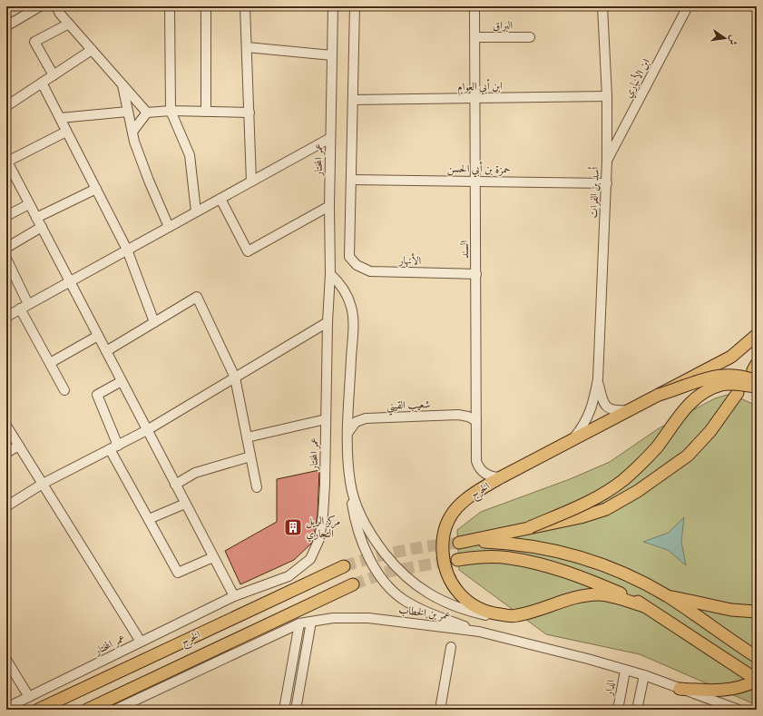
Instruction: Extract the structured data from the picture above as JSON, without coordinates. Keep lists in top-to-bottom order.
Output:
{
  "streets": {
    "main road": ["الخرج"],
    "street": [
      "البراق",
      "ابن الأنباري",
      "ابن أبي العوام",
      "عمر المختار",
      "حمزة بن أبي الحسن",
      "أسد بن الفرات",
      "السند",
      "الأنهار",
      "شعيب القيني",
      "عمر بن الخطاب",
      "الدار"
    ]
  },
  "crossings": [
    ["البراق", "السند"],
    ["ابن الأنباري", "أسد بن الفرات"],
    ["ابن أبي العوام", "أسد بن الفرات"],
    ["ابن أبي العوام", "السند"],
    ["حمزة بن أبي الحسن", "أسد بن الفرات"],
    ["حمزة بن أبي الحسن", "السند"],
    ["حمزة بن أبي الحسن", "الأنهار"],
    ["أسد بن الفرات", "الخرج"],
    ["السند", "الأنهار"],
    ["السند", "شعيب القيني"],
    ["السند", "الخرج"],
    ["عمر بن الخطاب", "الدار"]
  ],
  "places": {
    "building": ["مركز الريل التجاري"]
  },
  "north": "right"
}
